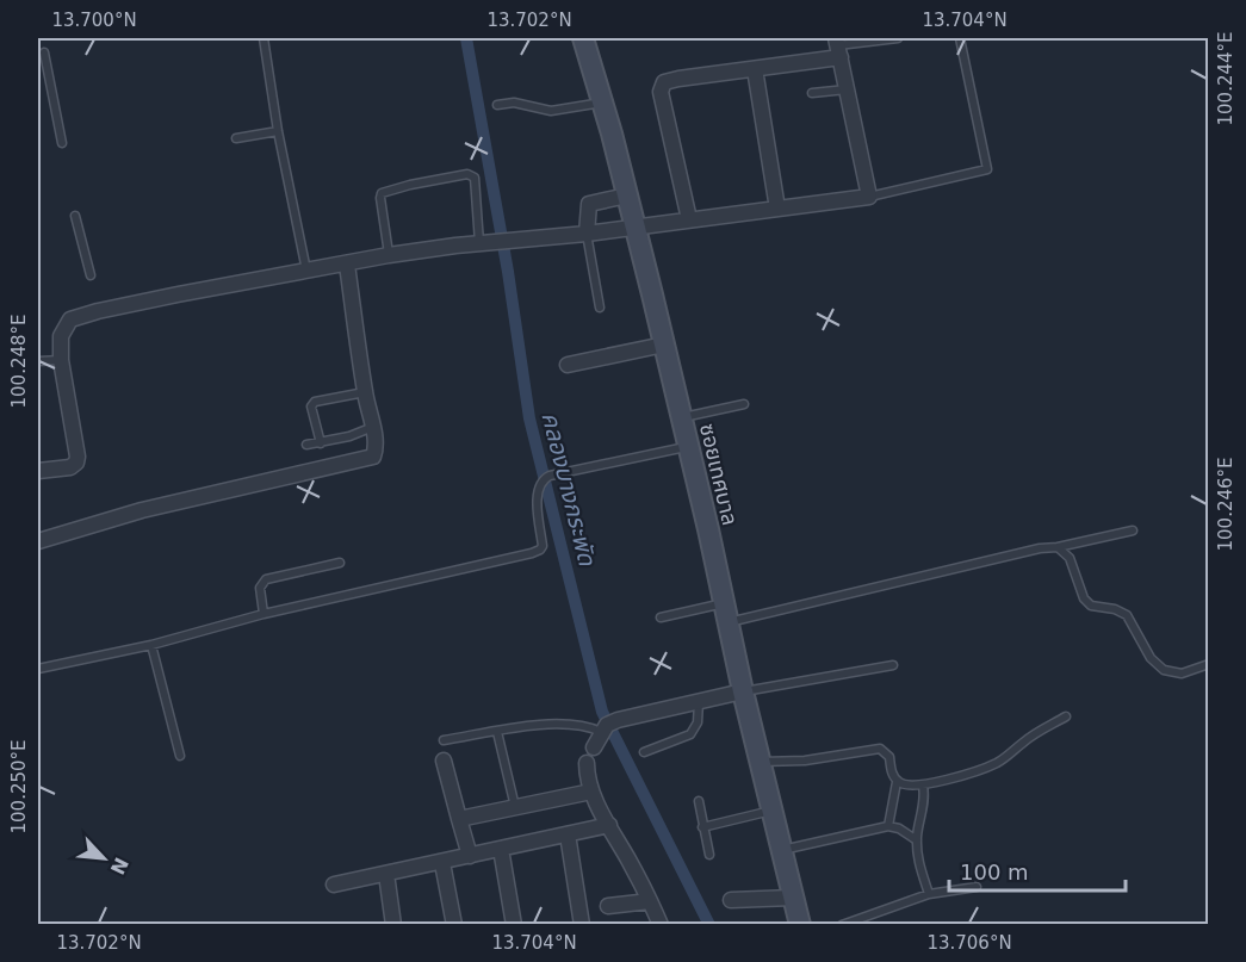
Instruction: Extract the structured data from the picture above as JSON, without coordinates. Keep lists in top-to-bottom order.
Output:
{
  "streets": {
    "street": ["ซอยเทศบาล"]
  },
  "water": ["คลองบางกระพัด"],
  "scale_bar": "100 m",
  "north": "bottom right",
  "coordinates": [
    "13.700°N",
    "13.702°N",
    "13.704°N",
    "100.244°E",
    "100.248°E",
    "100.246°E",
    "100.250°E",
    "13.706°N"
  ]
}
